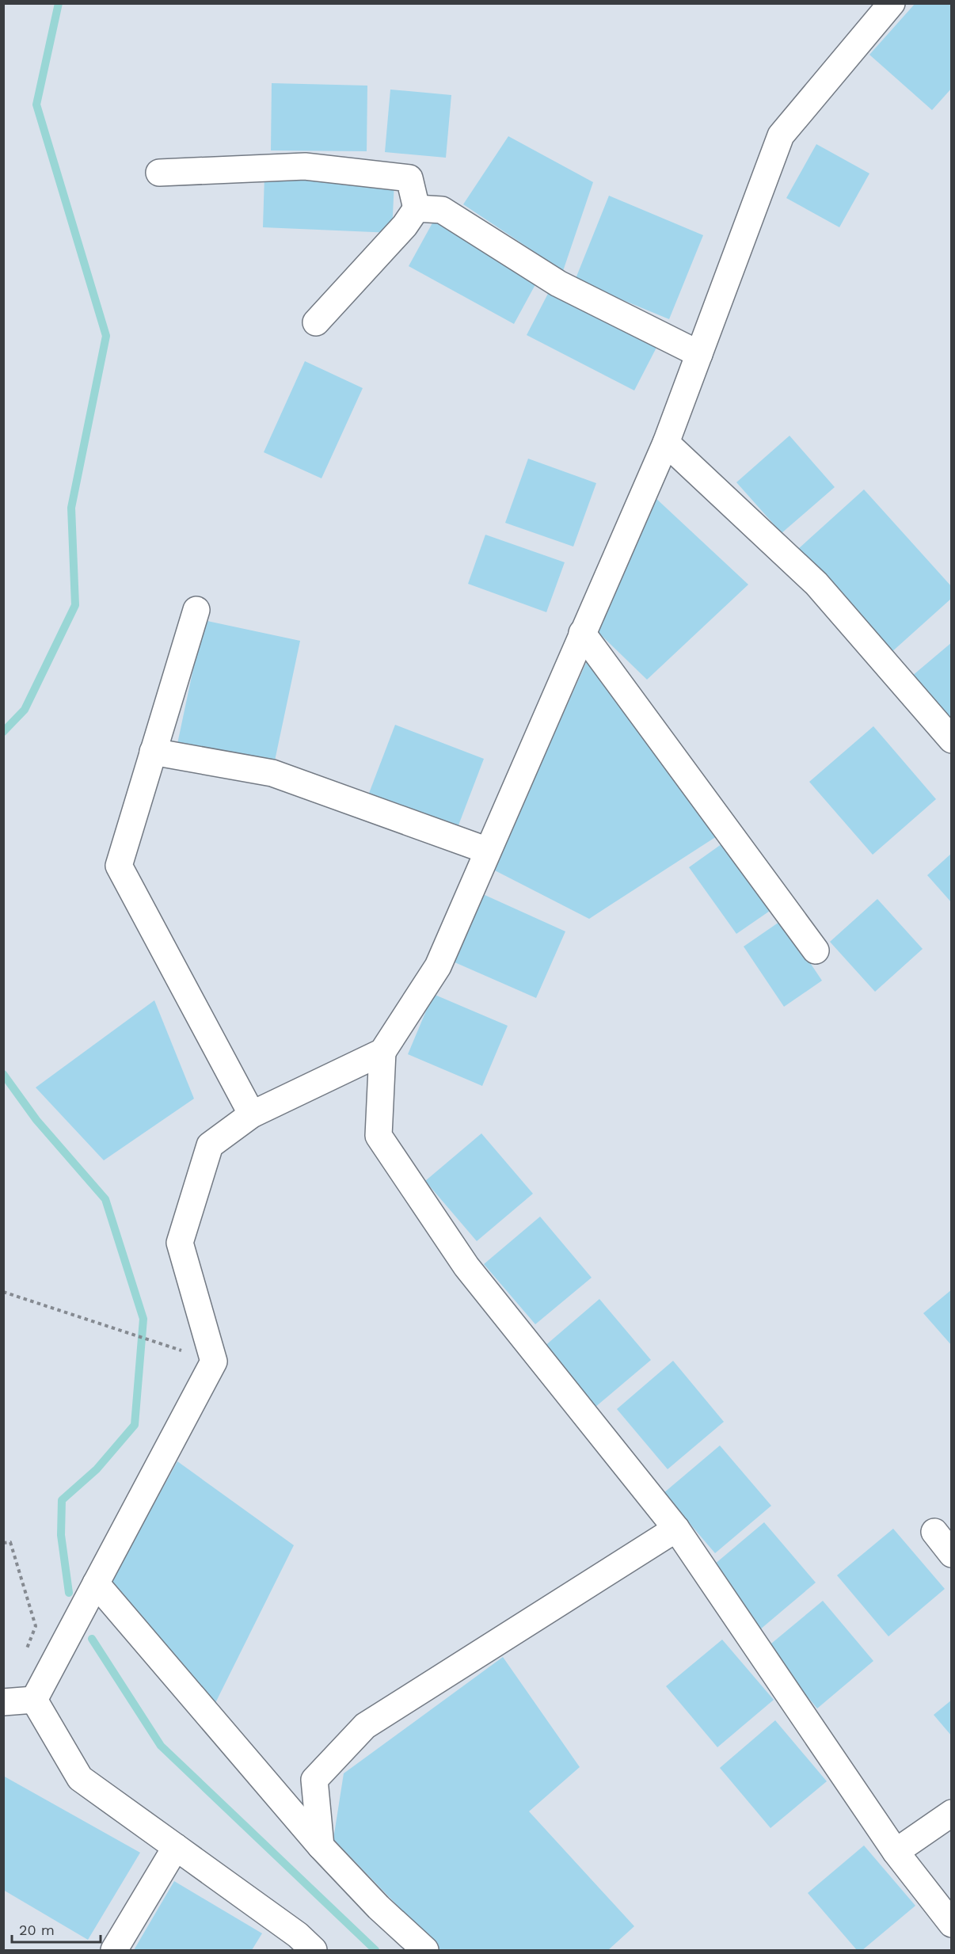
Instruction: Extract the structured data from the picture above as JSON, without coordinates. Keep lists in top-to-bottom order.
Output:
{
  "scale_bar": "20 m"
}
